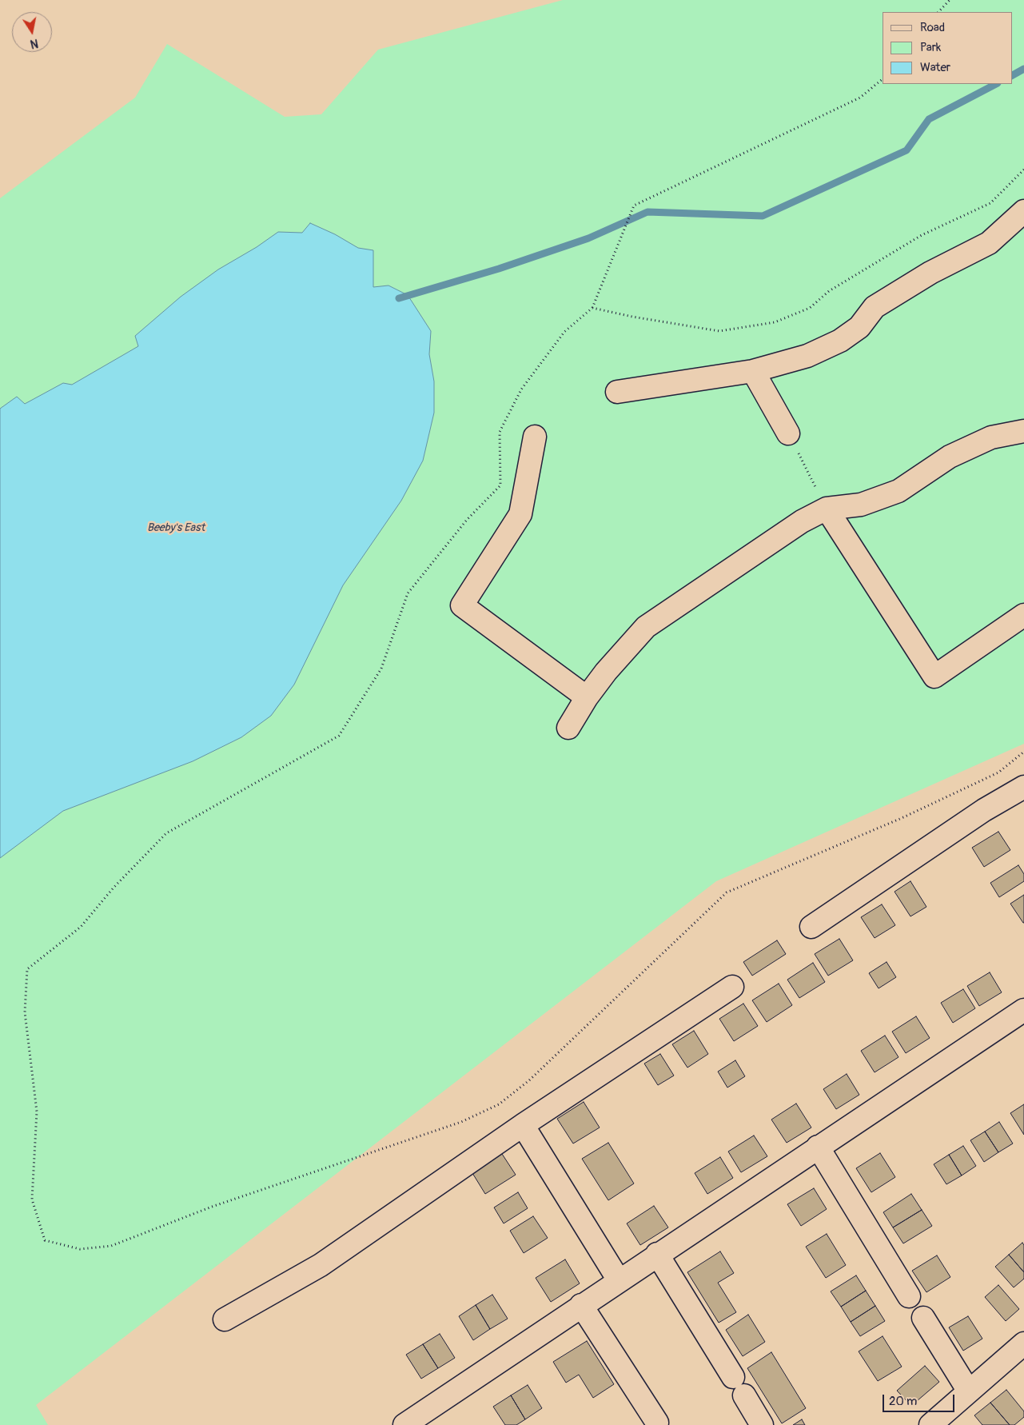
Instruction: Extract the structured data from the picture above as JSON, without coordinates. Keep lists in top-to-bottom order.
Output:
{
  "water": ["Beeby's East"],
  "legend": ["Road", "Park", "Water"],
  "scale_bar": "20 m",
  "north": "bottom"
}
